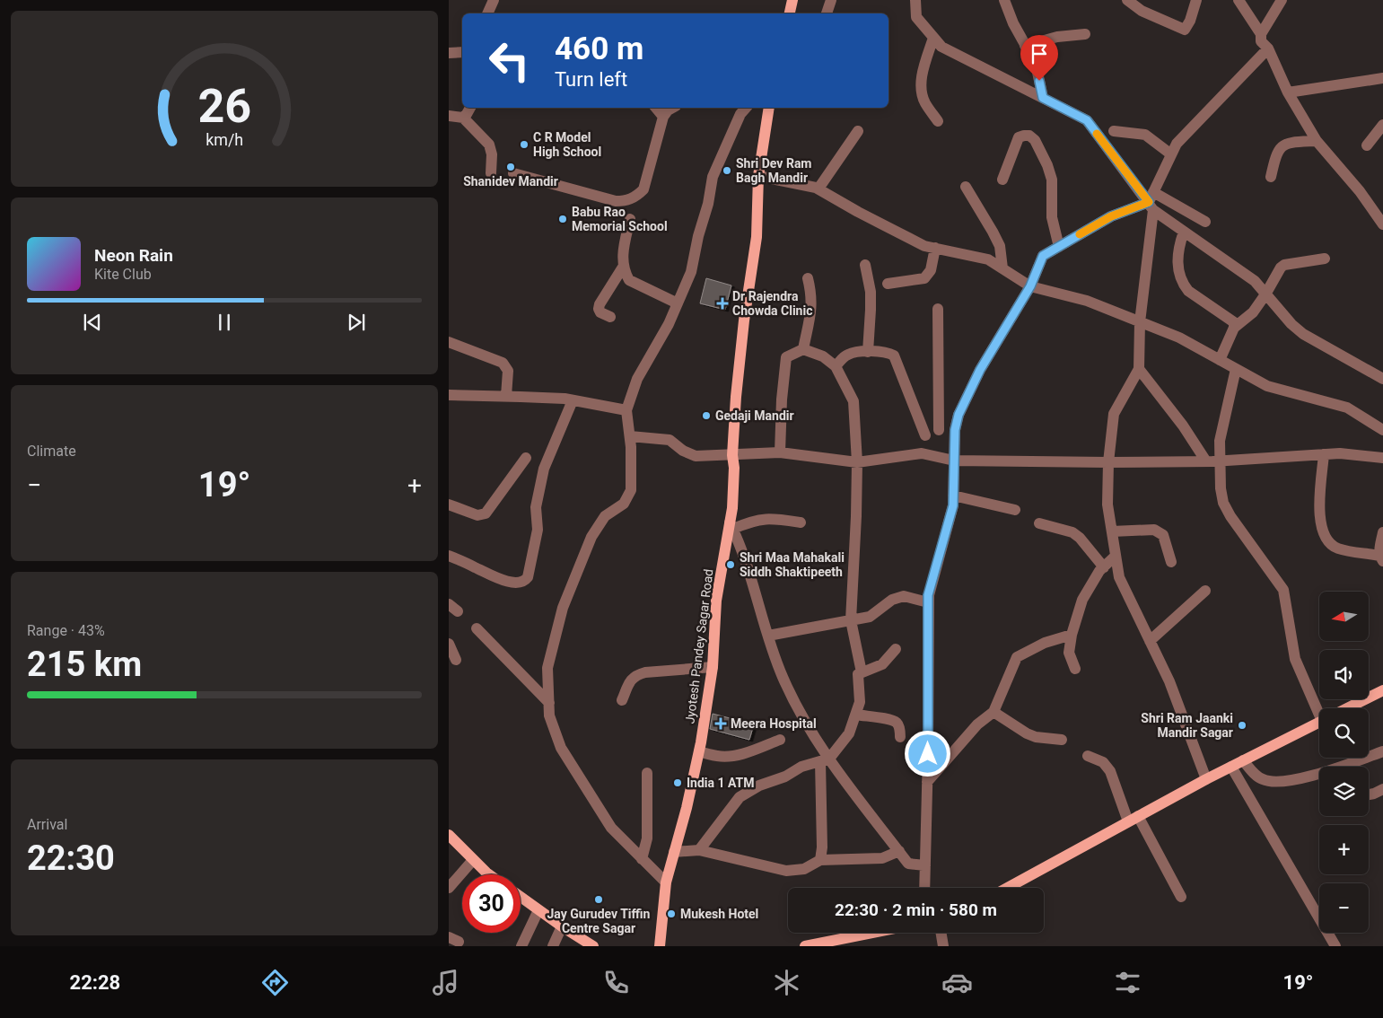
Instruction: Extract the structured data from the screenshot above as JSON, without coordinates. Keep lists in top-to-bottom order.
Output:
{
  "streets": {
    "main road": ["Jyotesh Pandey Sagar Road"]
  },
  "places": {
    "other": [
      "C R Model High School",
      "Shanidev Mandir",
      "Shri Dev Ram Bagh Mandir",
      "Babu Rao Memorial School",
      "Gedaji Mandir",
      "Shri Maa Mahakali Siddh Shaktipeeth",
      "Shri Ram Jaanki Mandir Sagar",
      "India 1 ATM",
      "Jay Gurudev Tiffin Centre Sagar",
      "Mukesh Hotel"
    ],
    "health": ["Dr Rajendra Chowda Clinic", "Meera Hospital"]
  },
  "north": "left",
  "page": {
    "turn": ["460 m", "Turn left"],
    "song": ["Neon Rain", "Kite Club"],
    "tile": [
      "Climate",
      ["Range · 43%", "215 km"],
      ["Arrival", "22:30"]
    ],
    "heat": ["−", "19°", "+"],
    "map_buttons": ["+", "−"],
    "limit": "30",
    "trip": "22:30 · 2 min · 580 m",
    "tabs": ["22:28", "19°"],
    "gauge": ["26", "km/h"]
  }
}
